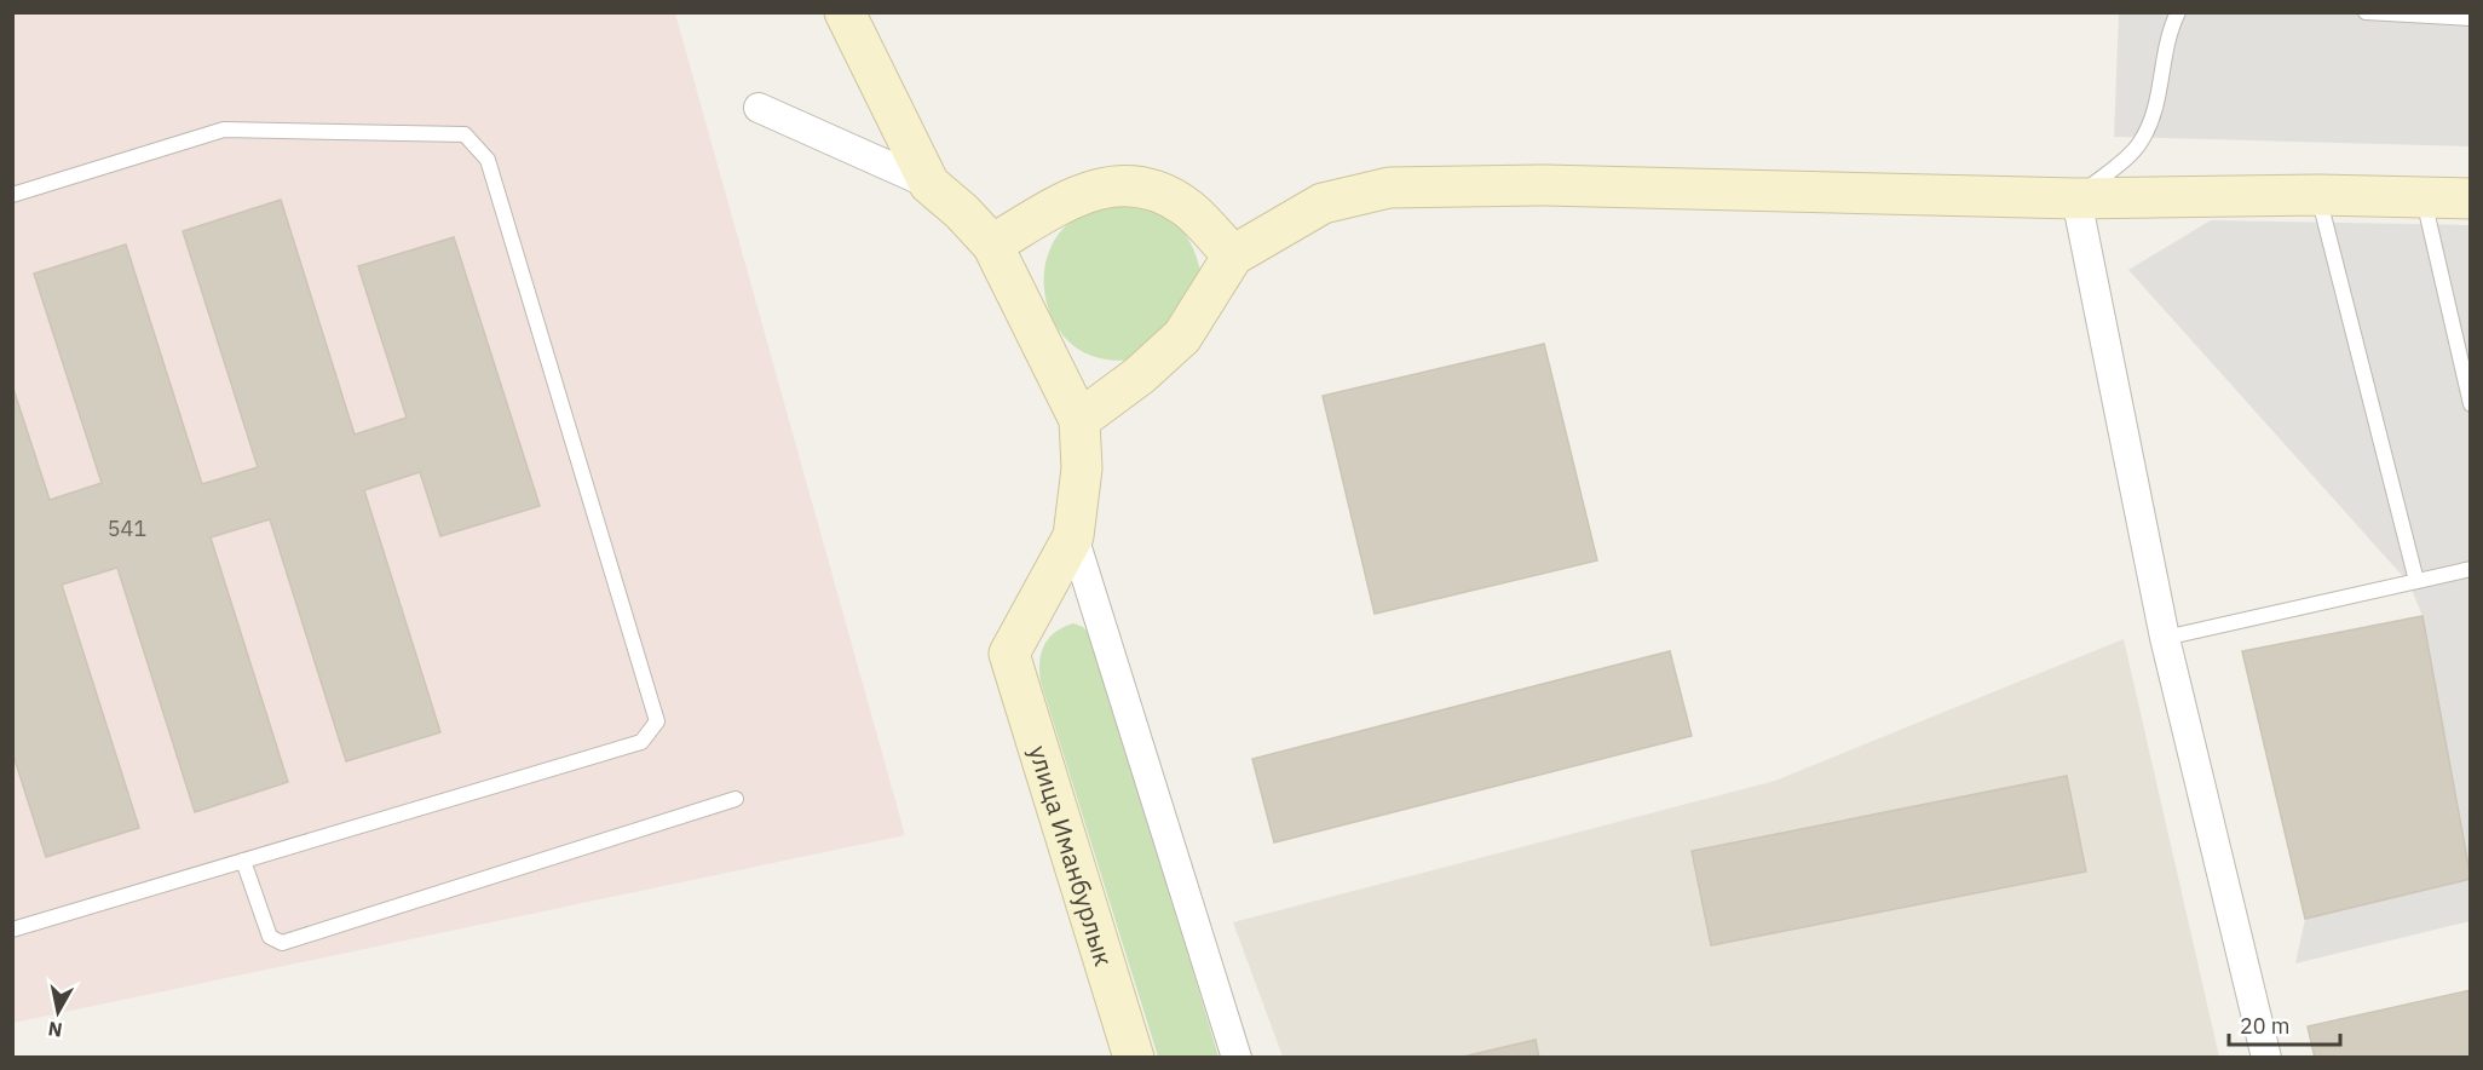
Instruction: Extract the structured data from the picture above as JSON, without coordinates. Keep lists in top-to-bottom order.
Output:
{
  "streets": {
    "street": ["улица Иманбурлык"]
  },
  "house_numbers": ["541"],
  "scale_bar": "20 m",
  "north": "bottom"
}
